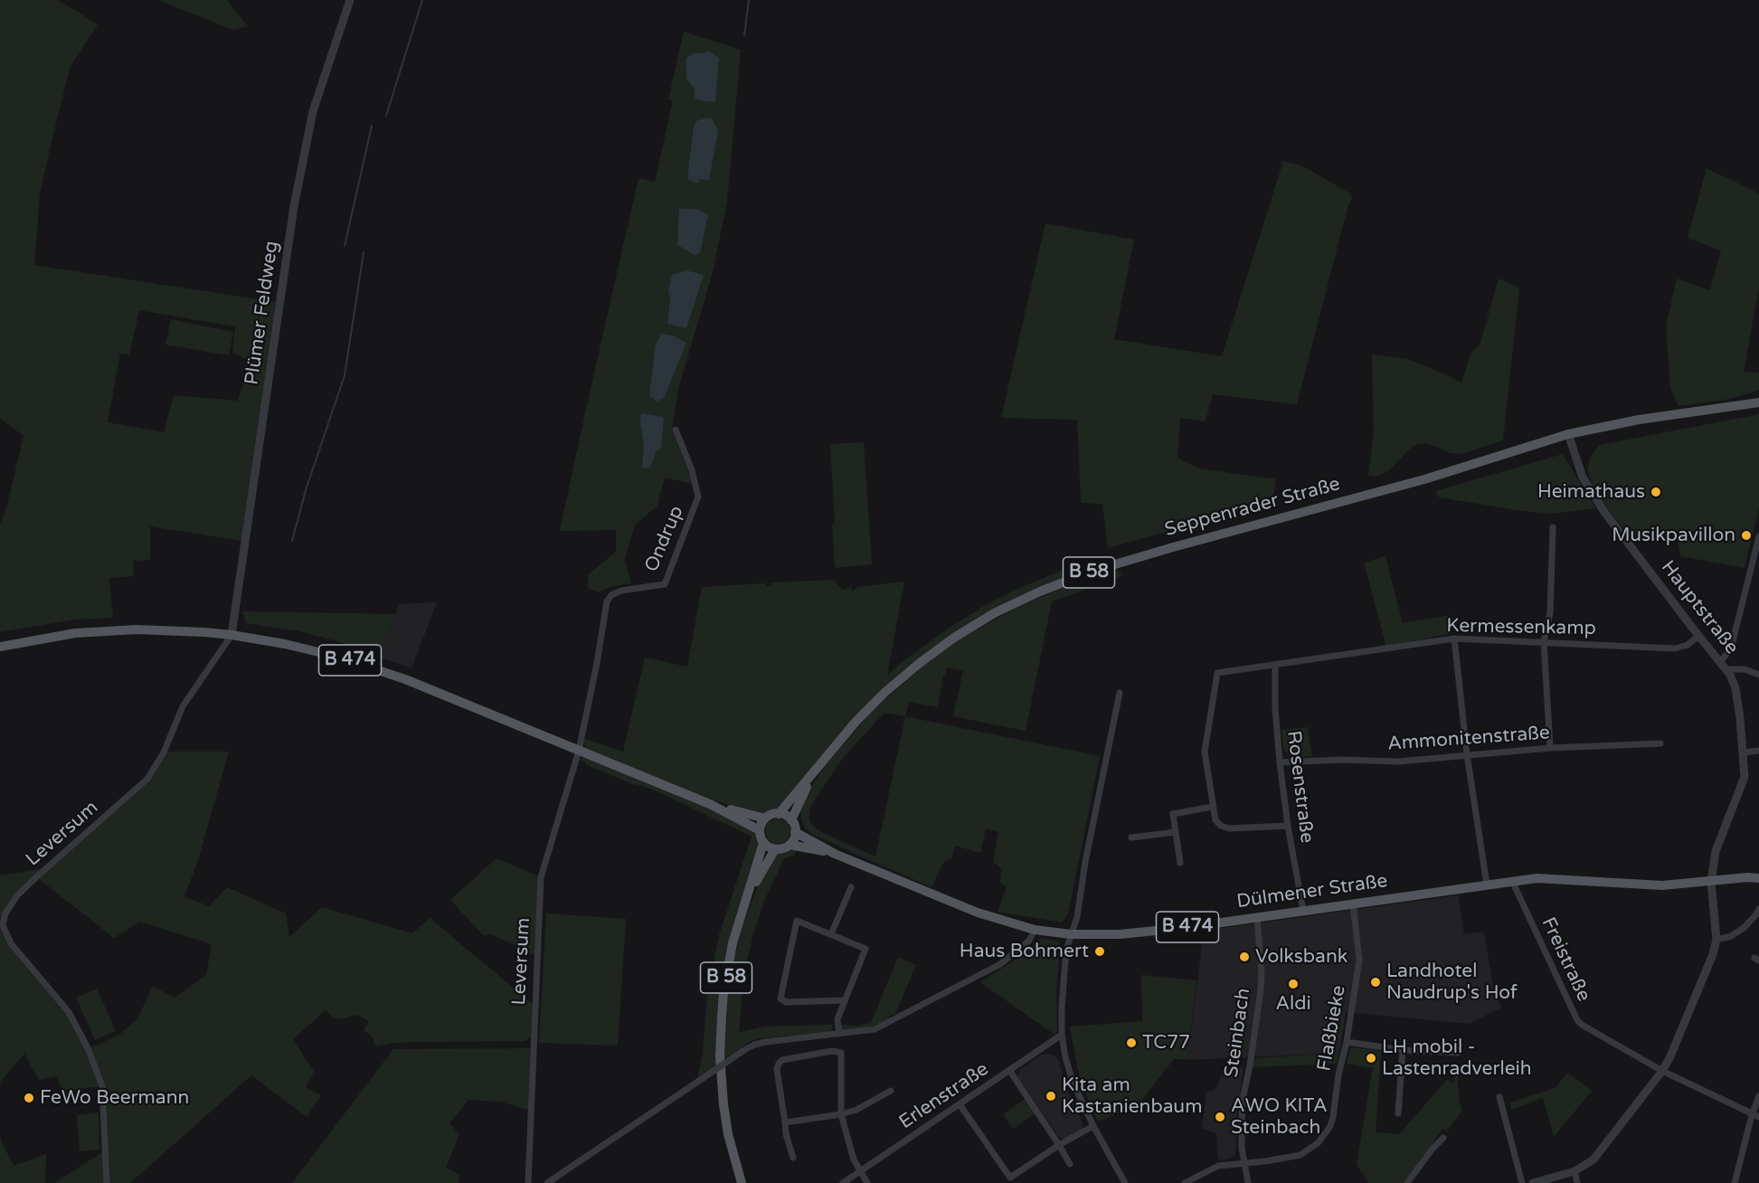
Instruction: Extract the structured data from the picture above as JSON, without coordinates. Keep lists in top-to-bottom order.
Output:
{
  "streets": {
    "main road": [
      "Seppenrader Straße",
      "B 58",
      "B 474",
      "Dülmener Straße"
    ],
    "street": [
      "Plümer Feldweg",
      "Ondrup",
      "Hauptstraße",
      "Kermessenkamp",
      "Ammonitenstraße",
      "Rosenstraße",
      "Leversum",
      "Freistraße",
      "Flaßbieke",
      "Steinbach",
      "Erlenstraße"
    ]
  },
  "crossings": [
    ["Plümer Feldweg", "B 474"],
    ["Plümer Feldweg", "Leversum"],
    ["Seppenrader Straße", "B 58"],
    ["Seppenrader Straße", "Hauptstraße"],
    ["Seppenrader Straße", "B 474"],
    ["Seppenrader Straße", "Dülmener Straße"],
    ["Ondrup", "B 474"],
    ["Ondrup", "Leversum"],
    ["B 58", "B 474"],
    ["B 58", "Dülmener Straße"],
    ["Hauptstraße", "Kermessenkamp"],
    ["Hauptstraße", "B 474"],
    ["Hauptstraße", "Dülmener Straße"],
    ["Kermessenkamp", "Rosenstraße"],
    ["B 474", "Leversum"],
    ["B 474", "Dülmener Straße"],
    ["Ammonitenstraße", "Rosenstraße"],
    ["Rosenstraße", "Dülmener Straße"],
    ["Dülmener Straße", "Freistraße"],
    ["Dülmener Straße", "Flaßbieke"],
    ["Dülmener Straße", "Steinbach"],
    ["Flaßbieke", "Steinbach"]
  ],
  "places": [
    "Heimathaus",
    "Musikpavillon",
    "Haus Bohmert",
    "Volksbank",
    "Landhotel Naudrup's Hof",
    "Aldi",
    "TC77",
    "LH mobil - Lastenradverleih",
    "Kita am Kastanienbaum",
    "FeWo Beermann",
    "AWO KITA Steinbach"
  ]
}
